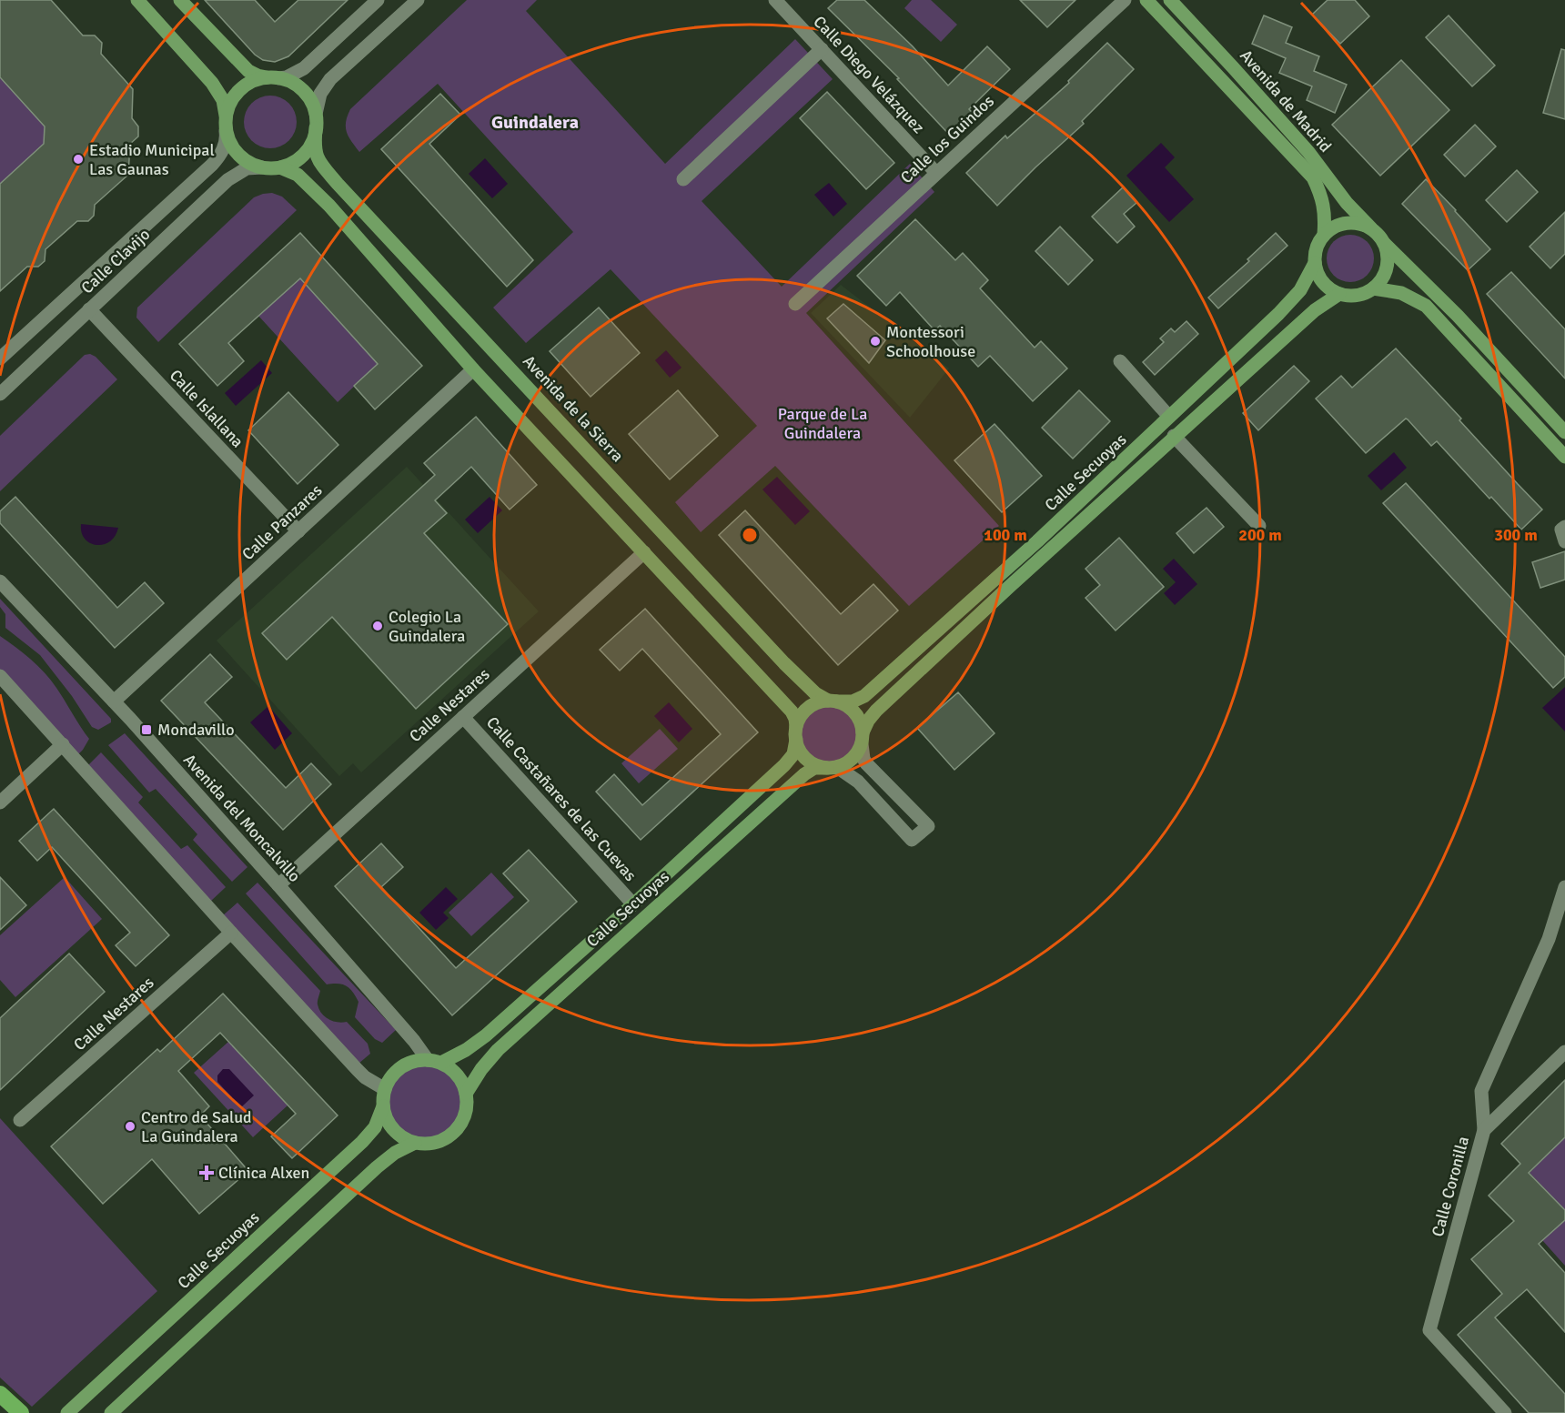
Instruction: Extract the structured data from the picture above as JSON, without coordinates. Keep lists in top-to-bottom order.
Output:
{
  "streets": {
    "main road": ["Avenida de Madrid", "Avenida de la Sierra", "Calle Secuoyas"],
    "street": [
      "Calle Diego Velázquez",
      "Calle los Guindos",
      "Calle Clavijo",
      "Calle Islallana",
      "Calle Panzares",
      "Calle Nestares",
      "Calle Castañares de las Cuevas",
      "Avenida del Moncalvillo",
      "Calle Coronilla"
    ]
  },
  "crossings": [
    ["Calle Diego Velázquez", "Calle los Guindos"],
    ["Avenida de Madrid", "Calle Secuoyas"],
    ["Calle Clavijo", "Calle Islallana"],
    ["Calle Clavijo", "Avenida de la Sierra"],
    ["Calle Islallana", "Calle Panzares"],
    ["Avenida de la Sierra", "Calle Secuoyas"],
    ["Calle Secuoyas", "Calle Castañares de las Cuevas"],
    ["Calle Secuoyas", "Avenida del Moncalvillo"],
    ["Calle Panzares", "Avenida del Moncalvillo"],
    ["Calle Nestares", "Calle Castañares de las Cuevas"],
    ["Calle Nestares", "Avenida del Moncalvillo"]
  ],
  "districts": ["Guindalera"],
  "parks": ["Parque de La Guindalera"],
  "places": {
    "other": [
      "Estadio Municipal Las Gaunas",
      "Montessori Schoolhouse",
      "Colegio La Guindalera",
      "Centro de Salud La Guindalera"
    ],
    "transit": ["Mondavillo"],
    "health": ["Clínica Alxen"]
  },
  "rings": ["100 m", "200 m", "300 m"]
}
